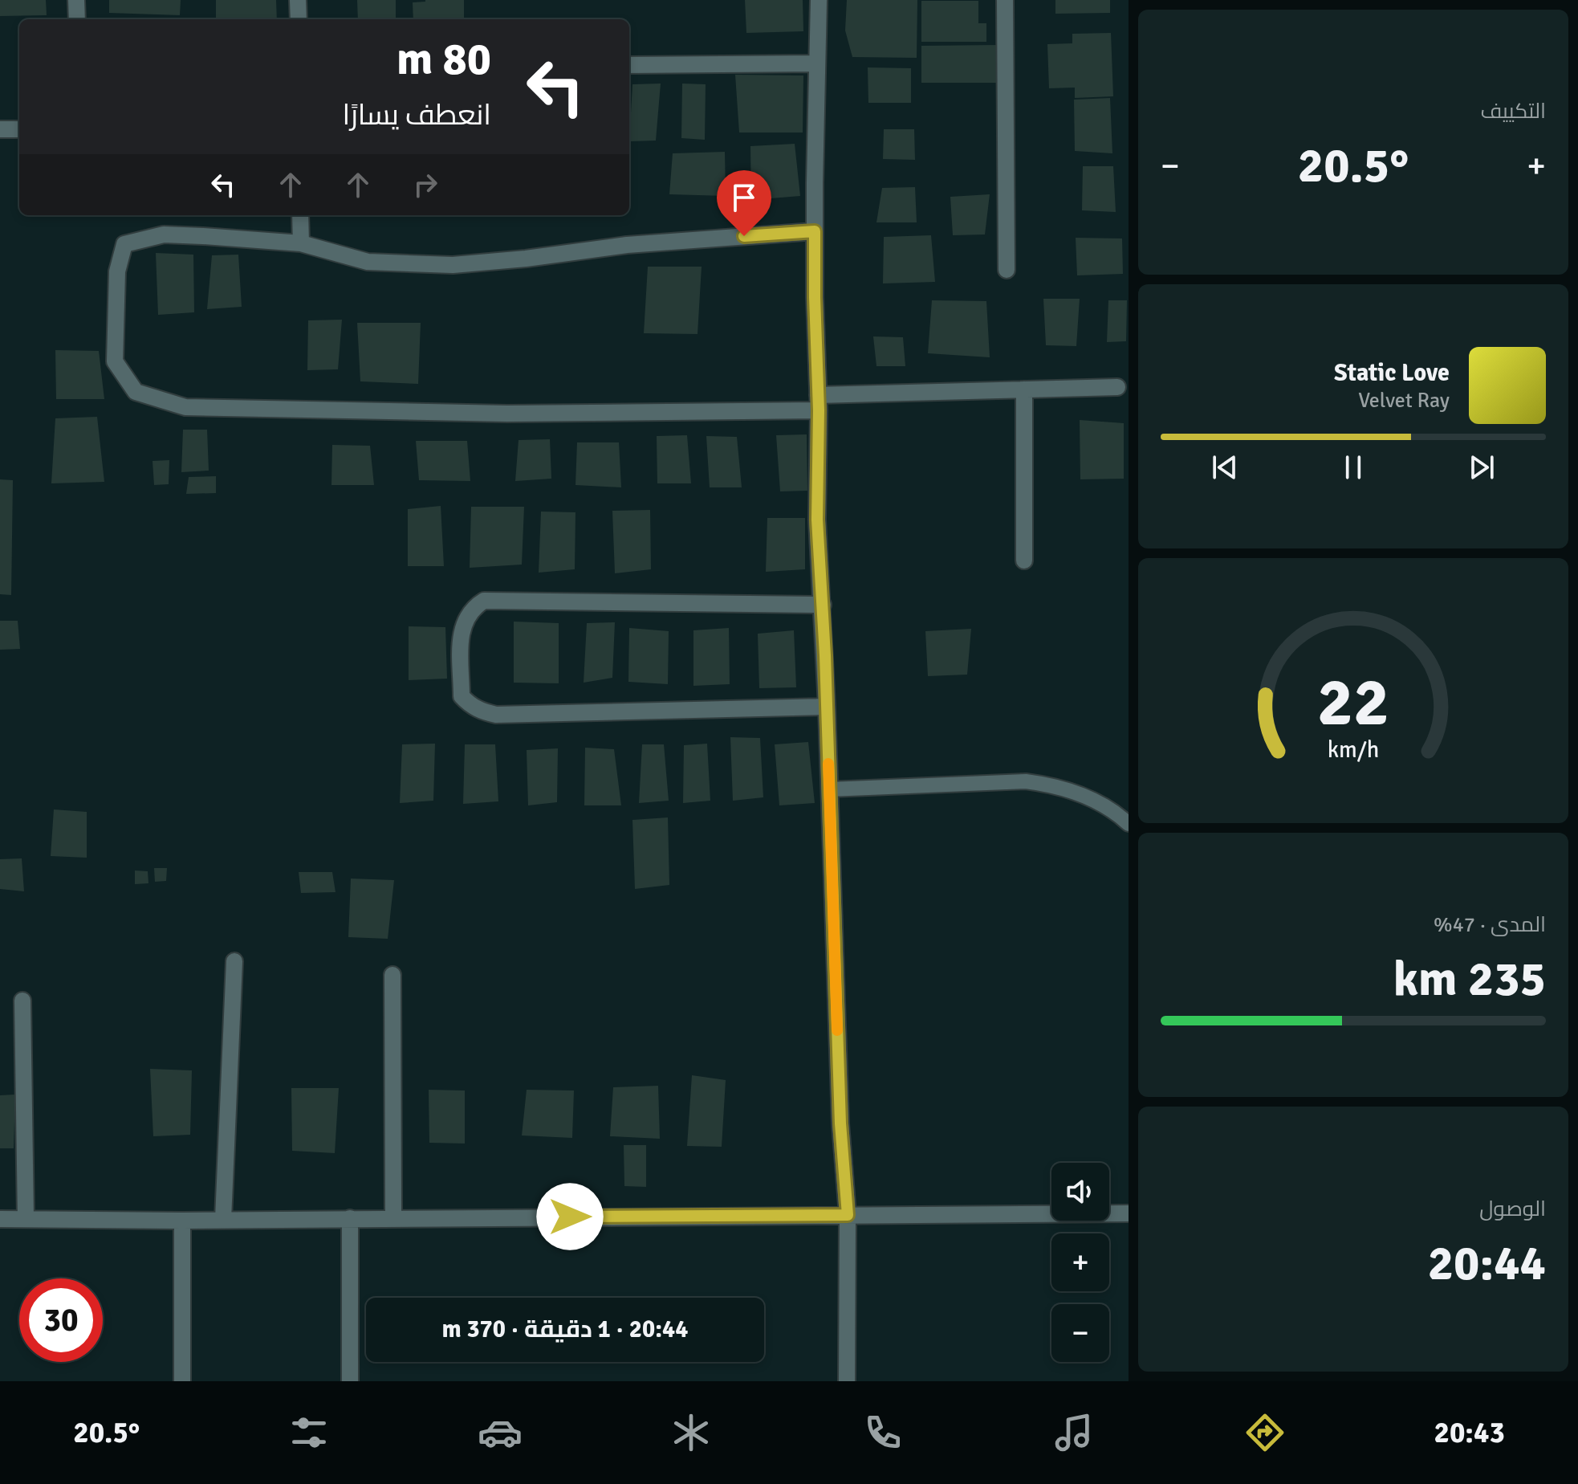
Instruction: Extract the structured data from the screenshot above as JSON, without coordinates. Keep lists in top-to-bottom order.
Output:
{
  "page": {
    "tile": [
      "التكييف",
      ["المدى · 47%", "235 km"],
      ["الوصول", "20:44"]
    ],
    "turn": ["80 m", "انعطف يسارًا"],
    "heat": ["−", "20.5°", "+"],
    "song": ["Static Love", "Velvet Ray"],
    "map_buttons": ["+", "−"],
    "limit": "30",
    "trip": "20:44 · 1 دقيقة · 370 m",
    "tabs": ["20:43", "20.5°"],
    "gauge": ["22", "km/h"]
  }
}
